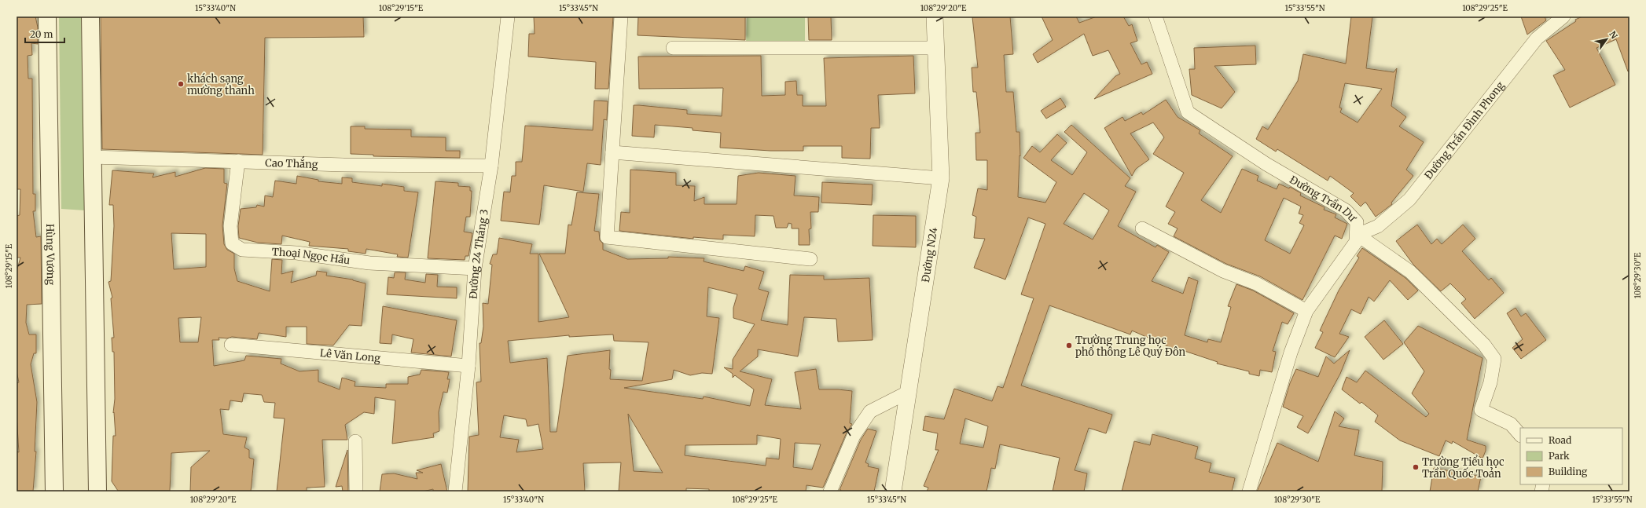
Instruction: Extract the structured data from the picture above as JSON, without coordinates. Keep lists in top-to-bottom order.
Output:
{
  "streets": {
    "main road": ["Hùng Vương"],
    "street": [
      "Đường Trần Đình Phong",
      "Cao Thắng",
      "Đường Trần Dư",
      "Đường 24 Tháng 3",
      "Đường N24",
      "Thoại Ngọc Hầu",
      "Lê Văn Long"
    ]
  },
  "crossings": [
    ["Đường Trần Đình Phong", "Đường Trần Dư"],
    ["Cao Thắng", "Đường 24 Tháng 3"],
    ["Cao Thắng", "Thoại Ngọc Hầu"],
    ["Đường 24 Tháng 3", "Thoại Ngọc Hầu"],
    ["Đường 24 Tháng 3", "Lê Văn Long"]
  ],
  "places": ["khách sạng mường thanh", "Trường Trung học phổ thông Lê Quý Đôn", "Trường Tiểu học Trần Quốc Toản"],
  "legend": ["Road", "Park", "Building"],
  "scale_bar": "20 m",
  "north": "top right",
  "coordinates": [
    "15°33'40\"N",
    "108°29'15\"E",
    "15°33'45\"N",
    "108°29'20\"E",
    "15°33'55\"N",
    "108°29'25\"E",
    "108°29'30\"E"
  ]
}
